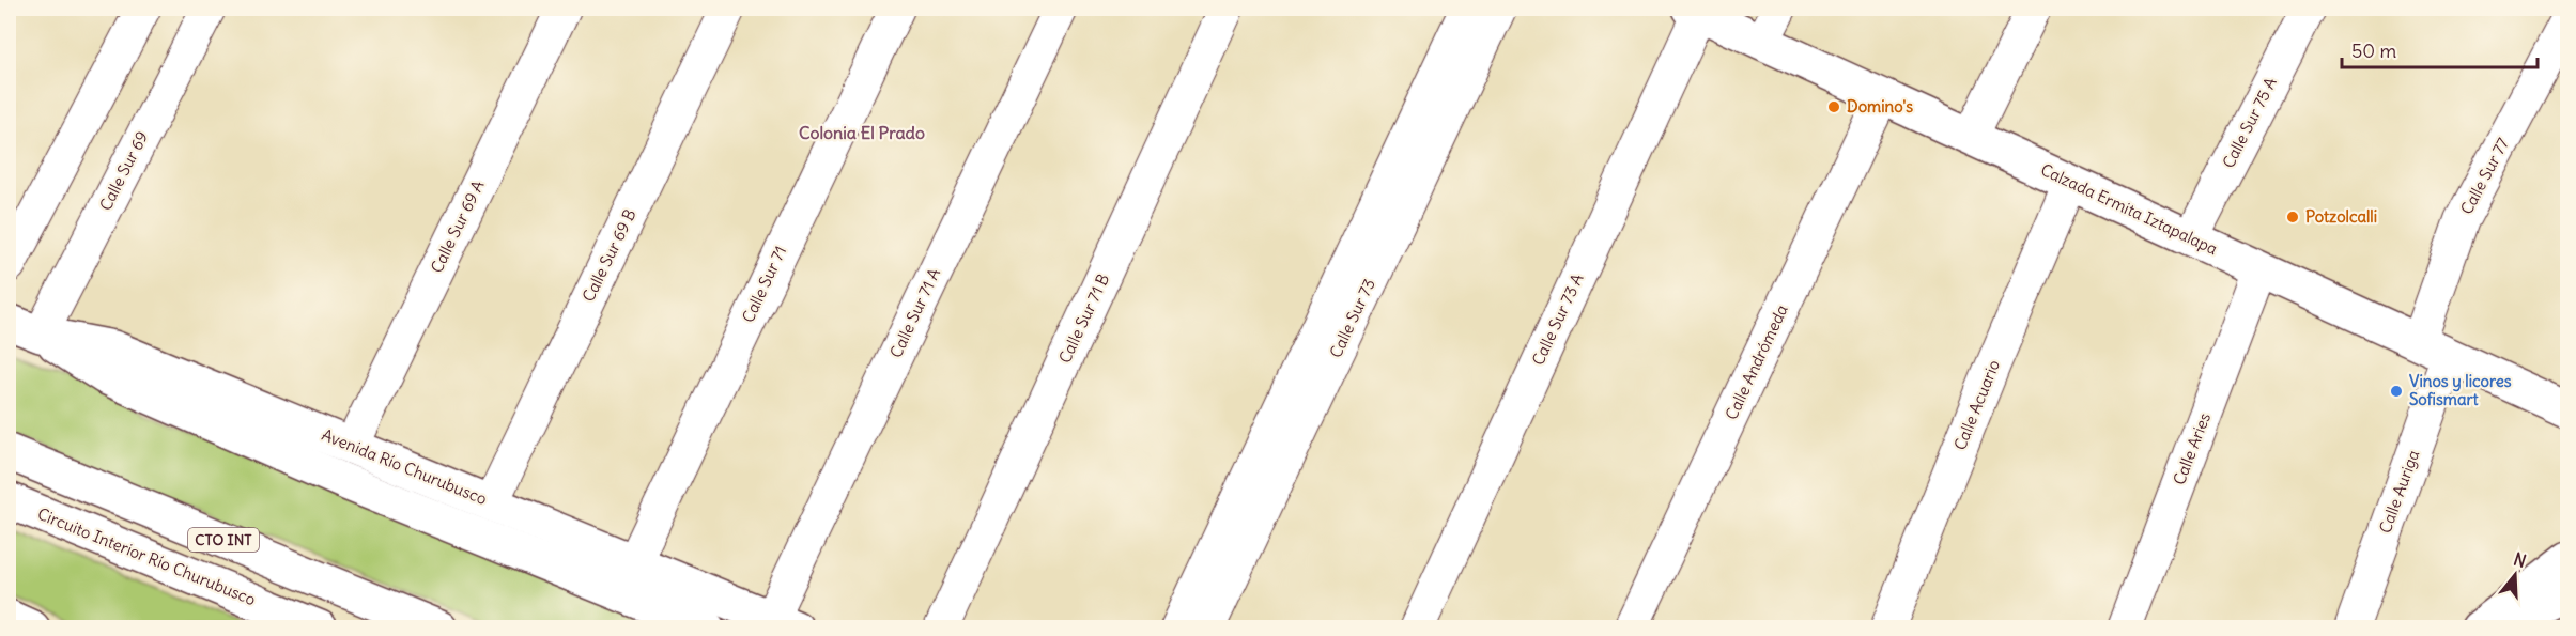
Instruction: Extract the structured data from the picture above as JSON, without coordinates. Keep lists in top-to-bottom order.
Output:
{
  "streets": {
    "main road": [
      "Calzada Ermita Iztapalapa",
      "Avenida Río Churubusco",
      "CTO INT",
      "Circuito Interior Río Churubusco"
    ],
    "street": [
      "Calle Sur 75 A",
      "Calle Sur 69",
      "Calle Sur 77",
      "Calle Sur 69 A",
      "Calle Sur 69 B",
      "Calle Sur 71",
      "Calle Sur 71 A",
      "Calle Sur 71 B",
      "Calle Sur 73",
      "Calle Sur 73 A",
      "Calle Andrómeda",
      "Calle Acuario",
      "Calle Aries",
      "Calle Auriga"
    ]
  },
  "crossings": [
    ["Calle Sur 75 A", "Calzada Ermita Iztapalapa"],
    ["Calle Sur 69", "Avenida Río Churubusco"],
    ["Calle Sur 77", "Calzada Ermita Iztapalapa"],
    ["Calle Sur 77", "Calle Auriga"],
    ["Calzada Ermita Iztapalapa", "Calle Sur 73 A"],
    ["Calzada Ermita Iztapalapa", "Calle Andrómeda"],
    ["Calzada Ermita Iztapalapa", "Calle Acuario"],
    ["Calzada Ermita Iztapalapa", "Calle Aries"],
    ["Calzada Ermita Iztapalapa", "Calle Auriga"],
    ["Calle Sur 69 A", "Avenida Río Churubusco"],
    ["Calle Sur 69 B", "Avenida Río Churubusco"],
    ["Calle Sur 71", "Avenida Río Churubusco"],
    ["Calle Sur 71 A", "Avenida Río Churubusco"]
  ],
  "districts": ["Colonia El Prado"],
  "places": ["Domino's", "Potzolcalli", "Vinos y licores Sofismart"],
  "scale_bar": "50 m",
  "north": "top"
}
